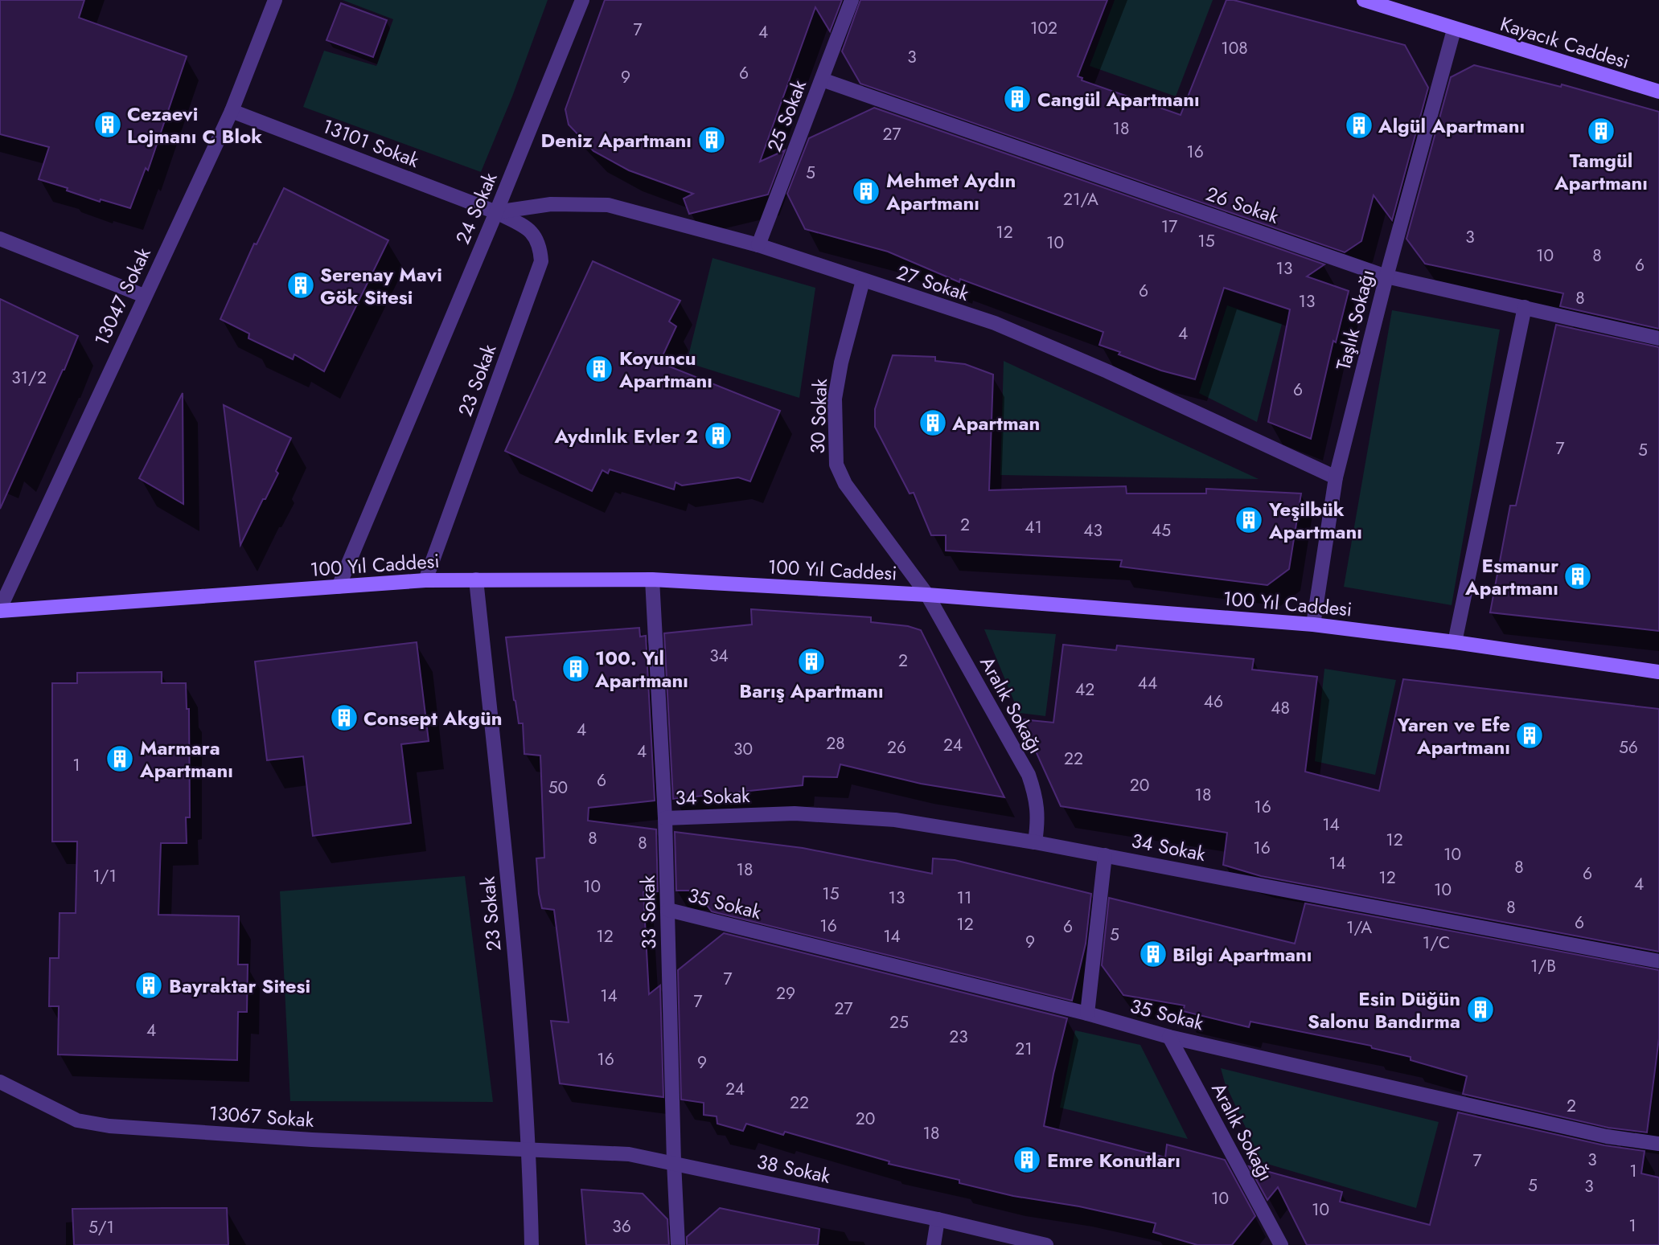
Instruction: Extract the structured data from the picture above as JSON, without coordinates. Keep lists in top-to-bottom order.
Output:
{
  "streets": {
    "street": [
      "Kayacık Caddesi",
      "25 Sokak",
      "13101 Sokak",
      "26 Sokak",
      "24 Sokak",
      "27 Sokak",
      "13047 Sokak",
      "Taşlık Sokağı",
      "23 Sokak",
      "30 Sokak",
      "100 Yıl Caddesi",
      "Aralık Sokağı",
      "34 Sokak",
      "35 Sokak",
      "33 Sokak",
      "13067 Sokak",
      "38 Sokak"
    ]
  },
  "crossings": [
    ["Kayacık Caddesi", "Taşlık Sokağı"],
    ["25 Sokak", "26 Sokak"],
    ["25 Sokak", "27 Sokak"],
    ["13101 Sokak", "24 Sokak"],
    ["13101 Sokak", "27 Sokak"],
    ["13101 Sokak", "13047 Sokak"],
    ["13101 Sokak", "23 Sokak"],
    ["26 Sokak", "Taşlık Sokağı"],
    ["24 Sokak", "27 Sokak"],
    ["24 Sokak", "23 Sokak"],
    ["24 Sokak", "100 Yıl Caddesi"],
    ["27 Sokak", "Taşlık Sokağı"],
    ["27 Sokak", "23 Sokak"],
    ["27 Sokak", "30 Sokak"],
    ["13047 Sokak", "100 Yıl Caddesi"],
    ["Taşlık Sokağı", "100 Yıl Caddesi"],
    ["23 Sokak", "100 Yıl Caddesi"],
    ["23 Sokak", "13067 Sokak"],
    ["23 Sokak", "38 Sokak"],
    ["30 Sokak", "100 Yıl Caddesi"],
    ["30 Sokak", "Aralık Sokağı"],
    ["100 Yıl Caddesi", "Aralık Sokağı"],
    ["100 Yıl Caddesi", "33 Sokak"],
    ["Aralık Sokağı", "34 Sokak"],
    ["Aralık Sokağı", "35 Sokak"],
    ["34 Sokak", "33 Sokak"],
    ["35 Sokak", "33 Sokak"],
    ["33 Sokak", "38 Sokak"],
    ["13067 Sokak", "38 Sokak"]
  ],
  "places": {
    "building": [
      "Cangül Apartmanı",
      "Cezaevi Lojmanı C Blok",
      "Algül Apartmanı",
      "Tamgül Apartmanı",
      "Deniz Apartmanı",
      "Mehmet Aydın Apartmanı",
      "Serenay Mavi Gök Sitesi",
      "Koyuncu Apartmanı",
      "Apartman",
      "Aydınlık Evler 2",
      "Yeşilbük Apartmanı",
      "Esmanur Apartmanı",
      "Barış Apartmanı",
      "100. Yıl Apartmanı",
      "Consept Akgün",
      "Yaren ve Efe Apartmanı",
      "Marmara Apartmanı",
      "Bilgi Apartmanı",
      "Bayraktar Sitesi",
      "Esin Düğün Salonu Bandırma",
      "Emre Konutları"
    ]
  },
  "house_numbers": [
    "102",
    "7",
    "4",
    "108",
    "3",
    "6",
    "9",
    "18",
    "27",
    "16",
    "5",
    "21/A",
    "17",
    "12",
    "3",
    "15",
    "10",
    "10",
    "8",
    "6",
    "13",
    "6",
    "8",
    "13",
    "4",
    "31/2",
    "6",
    "7",
    "5",
    "2",
    "41",
    "43",
    "45",
    "34",
    "2",
    "44",
    "42",
    "46",
    "48",
    "4",
    "28",
    "24",
    "26",
    "56",
    "30",
    "4",
    "22",
    "1",
    "6",
    "20",
    "50",
    "18",
    "16",
    "14",
    "8",
    "12",
    "8",
    "16",
    "10",
    "14",
    "8",
    "18",
    "6",
    "1/1",
    "12",
    "4",
    "10",
    "10",
    "15",
    "13",
    "11",
    "8",
    "6",
    "12",
    "16",
    "6",
    "1/A",
    "5",
    "12",
    "14",
    "9",
    "1/C",
    "1/B",
    "7",
    "29",
    "14",
    "7",
    "27",
    "25",
    "4",
    "23",
    "21",
    "16",
    "9",
    "24",
    "22",
    "2",
    "20",
    "18",
    "3",
    "7",
    "1",
    "5",
    "3",
    "10",
    "10",
    "1",
    "36",
    "5/1"
  ]
}
